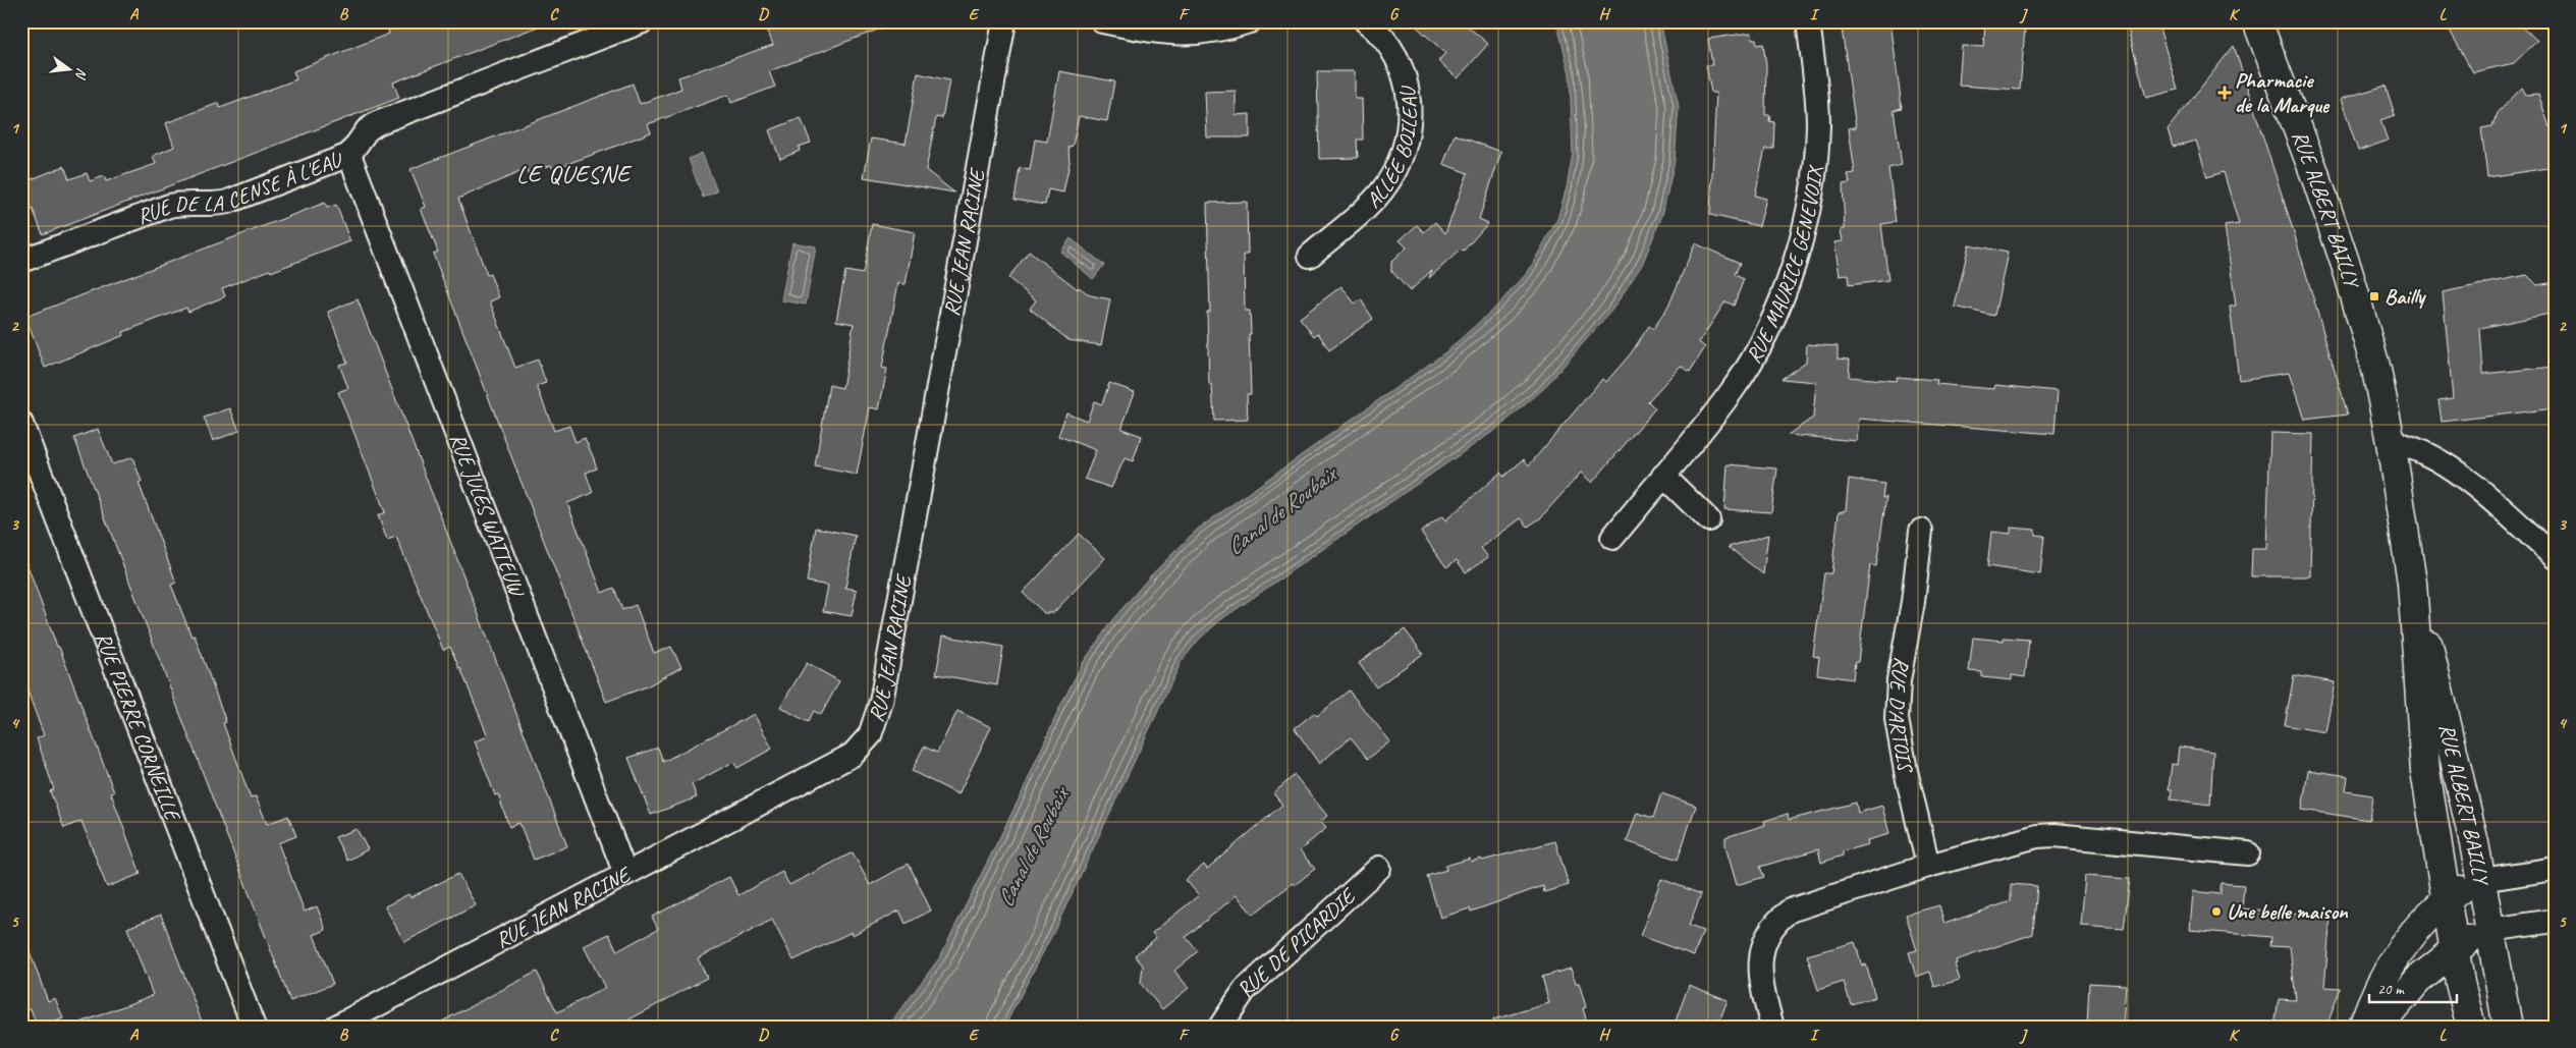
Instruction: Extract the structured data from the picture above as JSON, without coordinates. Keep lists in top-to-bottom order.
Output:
{
  "streets": {
    "main road": ["RUE ALBERT BAILLY"],
    "street": [
      "ALLÉE BOILEAU",
      "RUE DE LA CENSE À L'EAU",
      "RUE JEAN RACINE",
      "RUE MAURICE GENEVOIX",
      "RUE JULES WATTEUW",
      "RUE D'ARTOIS",
      "RUE PIERRE CORNEILLE",
      "RUE DE PICARDIE"
    ]
  },
  "crossings": [
    ["RUE DE LA CENSE À L'EAU", "RUE JULES WATTEUW"],
    ["RUE JEAN RACINE", "RUE JULES WATTEUW"]
  ],
  "districts": ["LE QUESNE"],
  "water": ["Canal de Roubaix"],
  "places": {
    "health": ["Pharmacie de la Marque"],
    "transit": ["Bailly"],
    "other": ["Une belle maison"]
  },
  "scale_bar": "20 m",
  "north": "right",
  "grid": {
    "columns": [
      "A",
      "B",
      "C",
      "D",
      "E",
      "F",
      "G",
      "H",
      "I",
      "J",
      "K",
      "L"
    ],
    "rows": [
      "1",
      "2",
      "3",
      "4",
      "5"
    ]
  }
}
